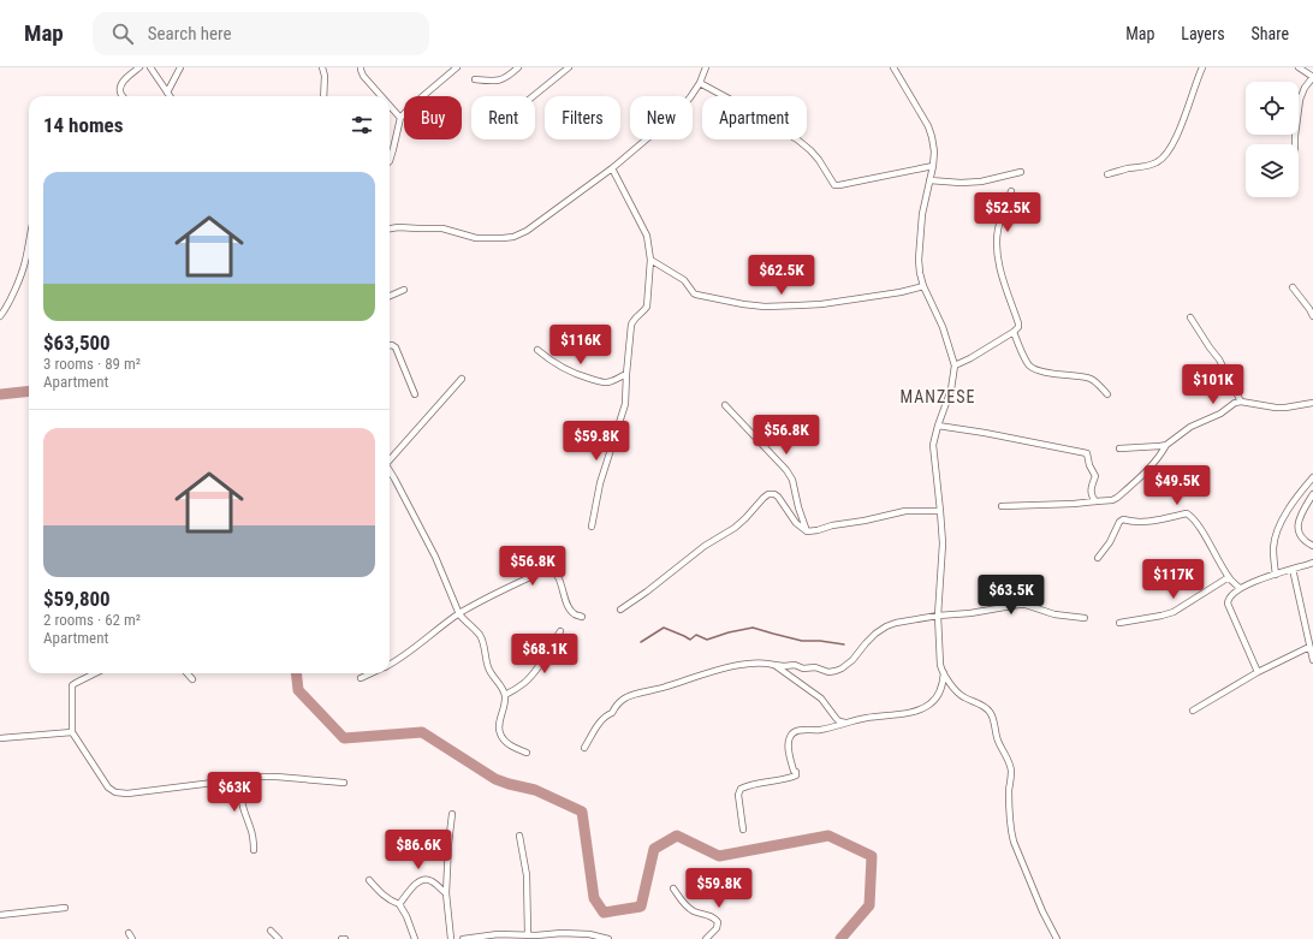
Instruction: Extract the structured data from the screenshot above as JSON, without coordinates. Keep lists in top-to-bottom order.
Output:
{
  "districts": ["MANZESE"],
  "page": {
    "header": "Map",
    "search": "Search here",
    "nav": ["Map", "Layers", "Share"],
    "chip": [
      "Buy",
      "Rent",
      "Filters",
      "New",
      "Apartment"
    ],
    "heading": "14 homes",
    "list": [
      {
        "name": "$63,500",
        "note": "3 rooms · 89 m² · Apartment"
      },
      {
        "name": "$59,800",
        "note": "2 rooms · 62 m² · Apartment"
      }
    ],
    "price": [
      "$52.5K",
      "$62.5K",
      "$116K",
      "$101K",
      "$56.8K",
      "$59.8K",
      "$49.5K",
      "$56.8K",
      "$117K",
      "$63.5K",
      "$68.1K",
      "$63K",
      "$86.6K",
      "$59.8K"
    ]
  }
}
